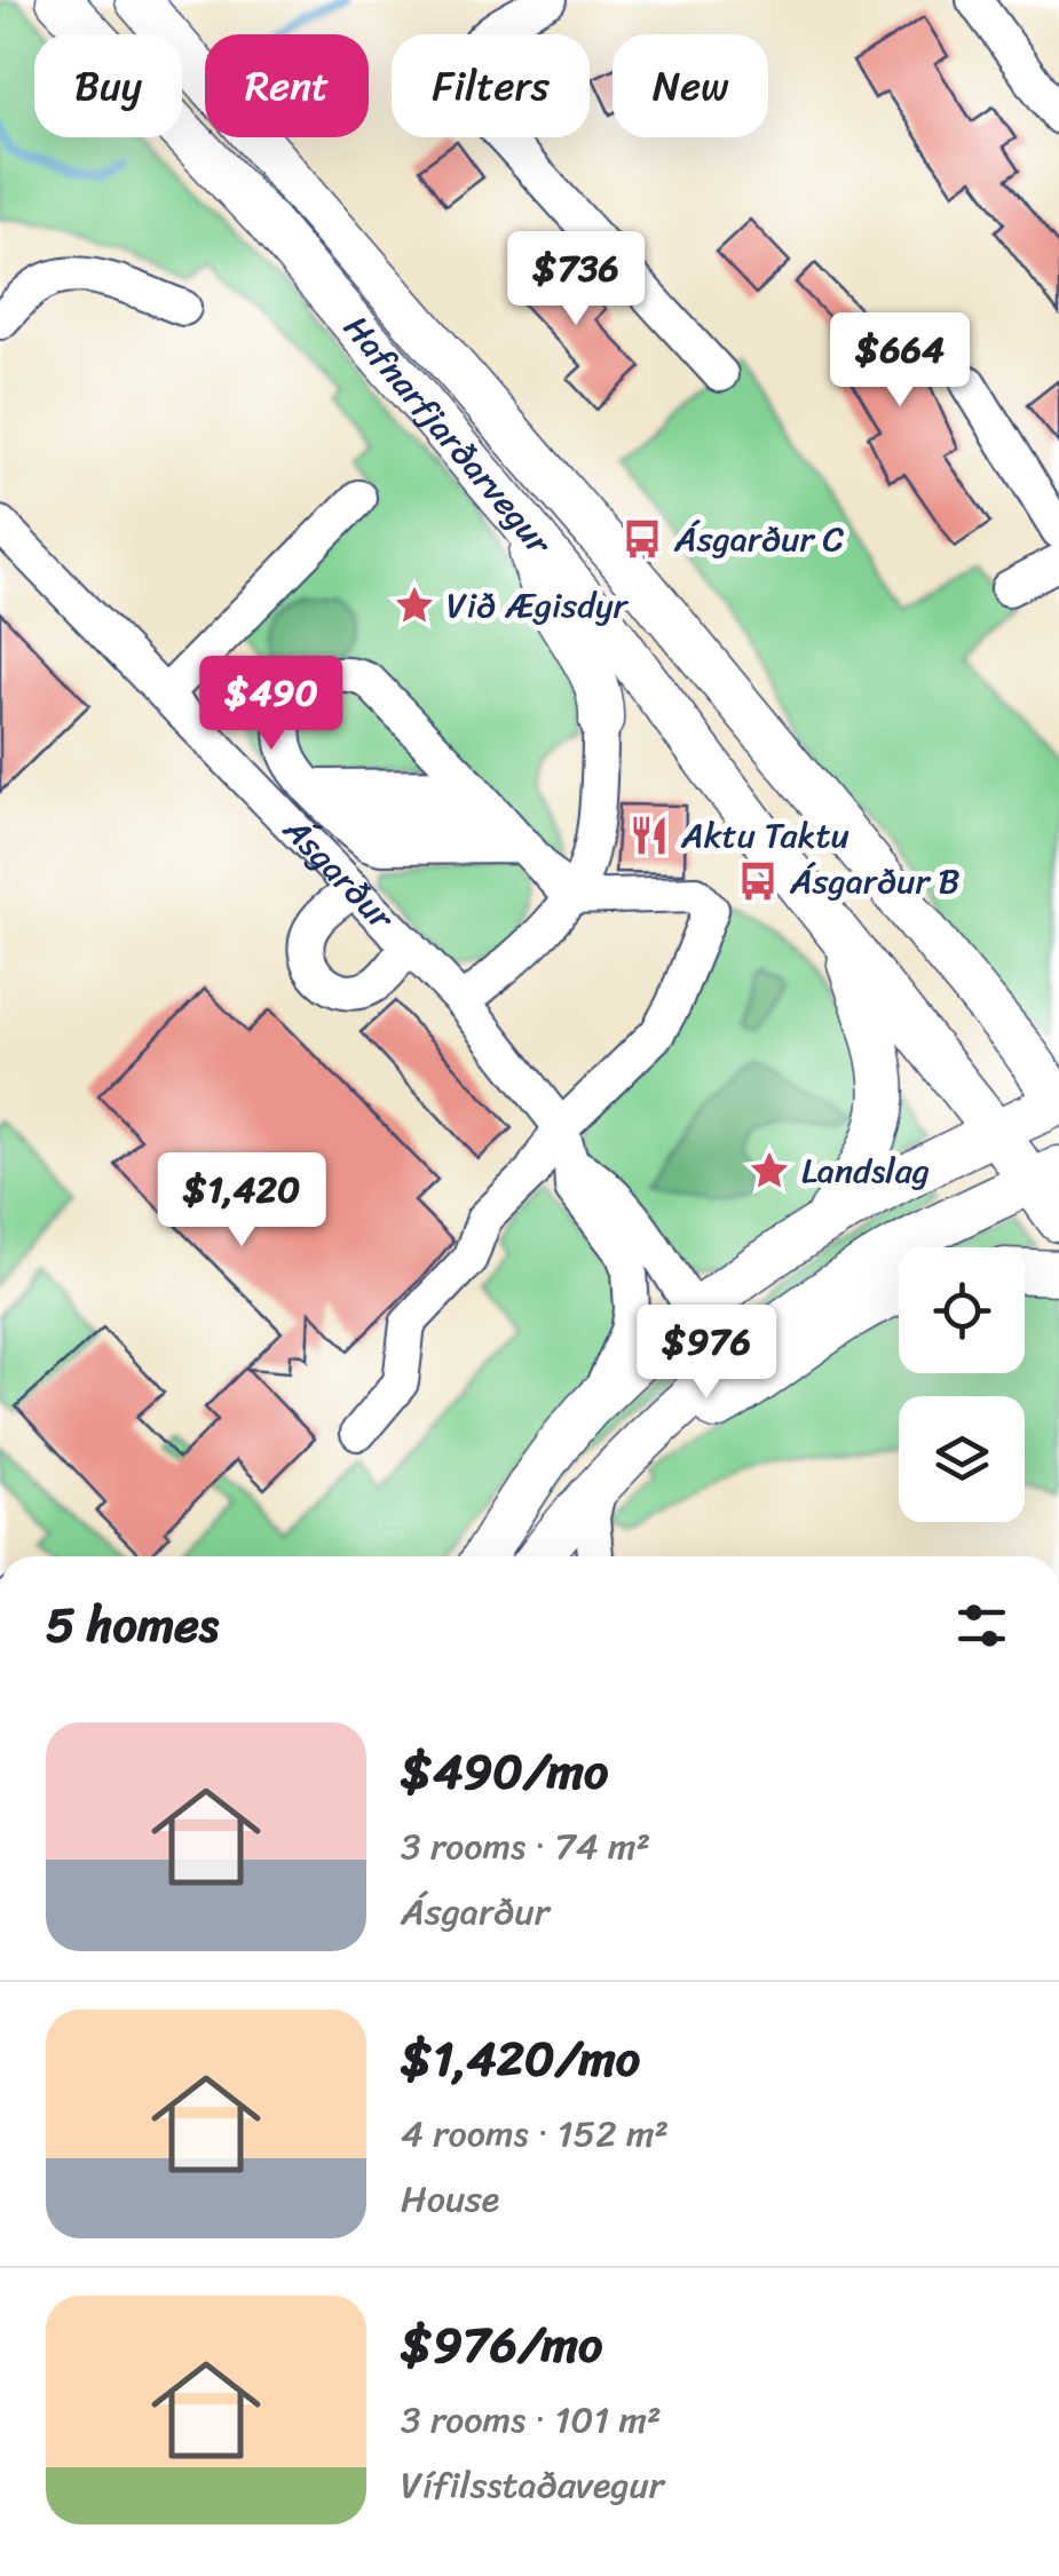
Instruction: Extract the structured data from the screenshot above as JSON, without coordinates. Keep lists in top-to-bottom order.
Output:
{
  "streets": {
    "main road": ["Hafnarfjarðarvegur"],
    "street": ["Ásgarður"]
  },
  "places": {
    "bus stop": ["Ásgarður C", "Ásgarður B"],
    "place": ["Við Ægisdyr", "Landslag"],
    "restaurant": ["Aktu Taktu"]
  },
  "page": {
    "chip": [
      "Buy",
      "Rent",
      "Filters",
      "New"
    ],
    "price": [
      "$736",
      "$664",
      "$490",
      "$1,420",
      "$976"
    ],
    "heading": "5 homes",
    "list": [
      {
        "name": "$490/mo",
        "note": "3 rooms · 74 m² · Ásgarður"
      },
      {
        "name": "$1,420/mo",
        "note": "4 rooms · 152 m² · House"
      },
      {
        "name": "$976/mo",
        "note": "3 rooms · 101 m² · Vífilsstaðavegur"
      }
    ]
  }
}
